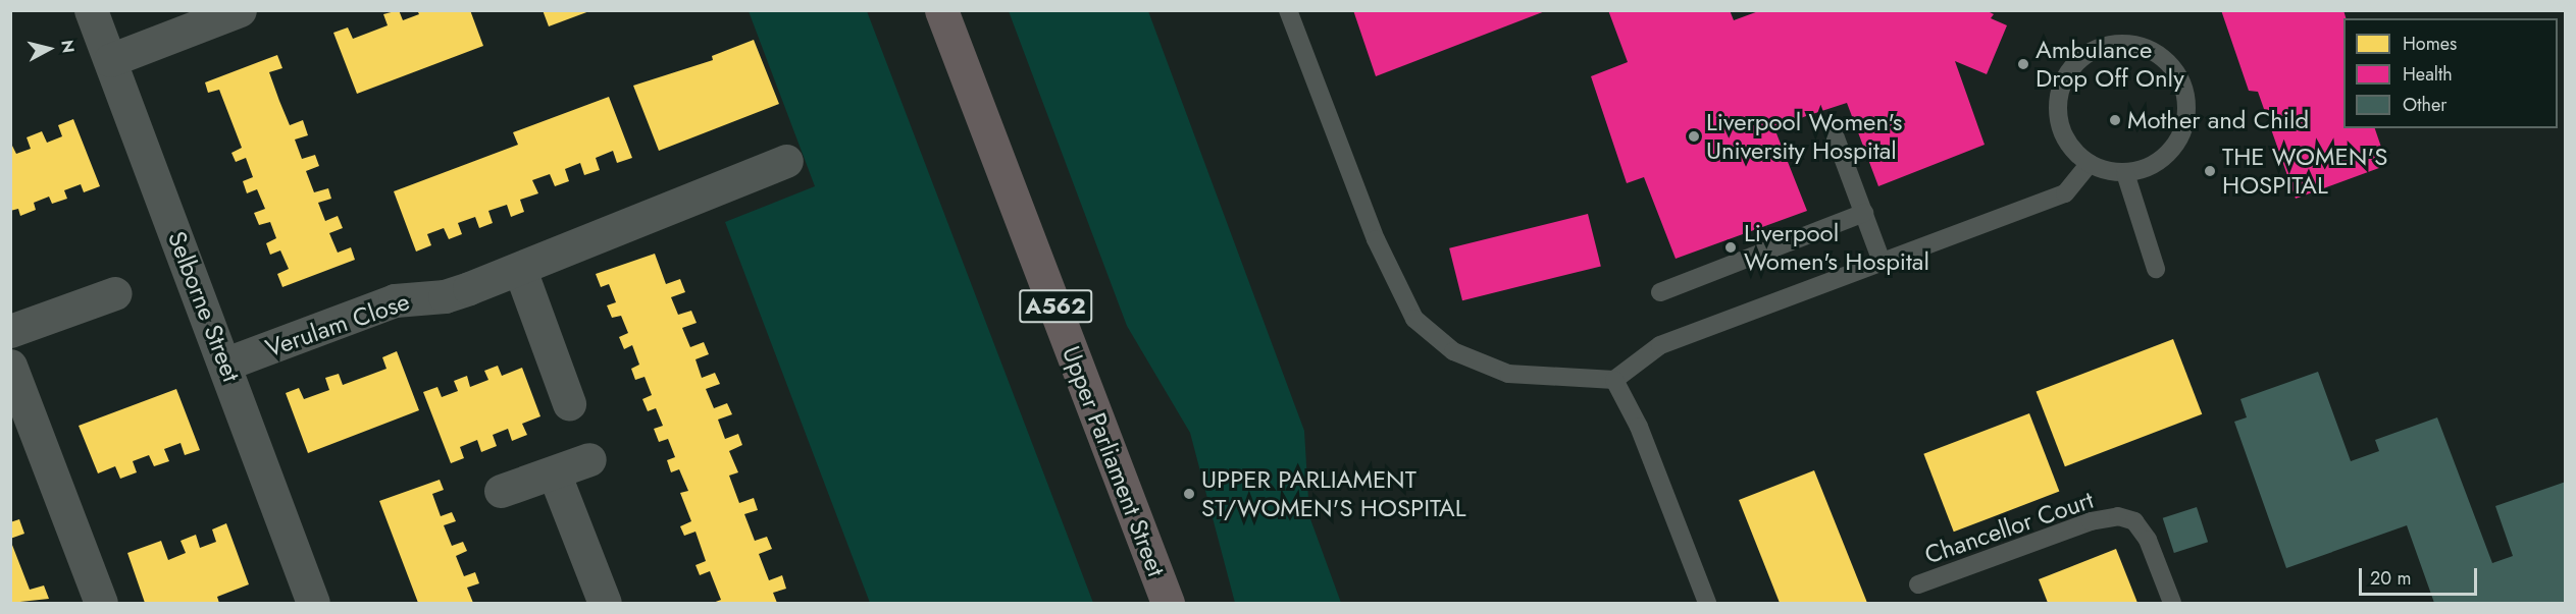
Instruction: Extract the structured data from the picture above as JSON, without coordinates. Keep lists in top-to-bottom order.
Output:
{
  "streets": {
    "highway": ["A562", "Upper Parliament Street"],
    "street": ["Selborne Street", "Verulam Close"],
    "lane": ["Chancellor Court"]
  },
  "crossings": [
    ["Selborne Street", "Verulam Close"]
  ],
  "places": [
    "Ambulance Drop Off Only",
    "Mother and Child",
    "Liverpool Women's University Hospital",
    "THE WOMEN'S HOSPITAL",
    "Liverpool Women's Hospital",
    "UPPER PARLIAMENT ST/WOMEN'S HOSPITAL"
  ],
  "legend": ["Homes", "Health", "Other"],
  "scale_bar": "20 m",
  "north": "right"
}
